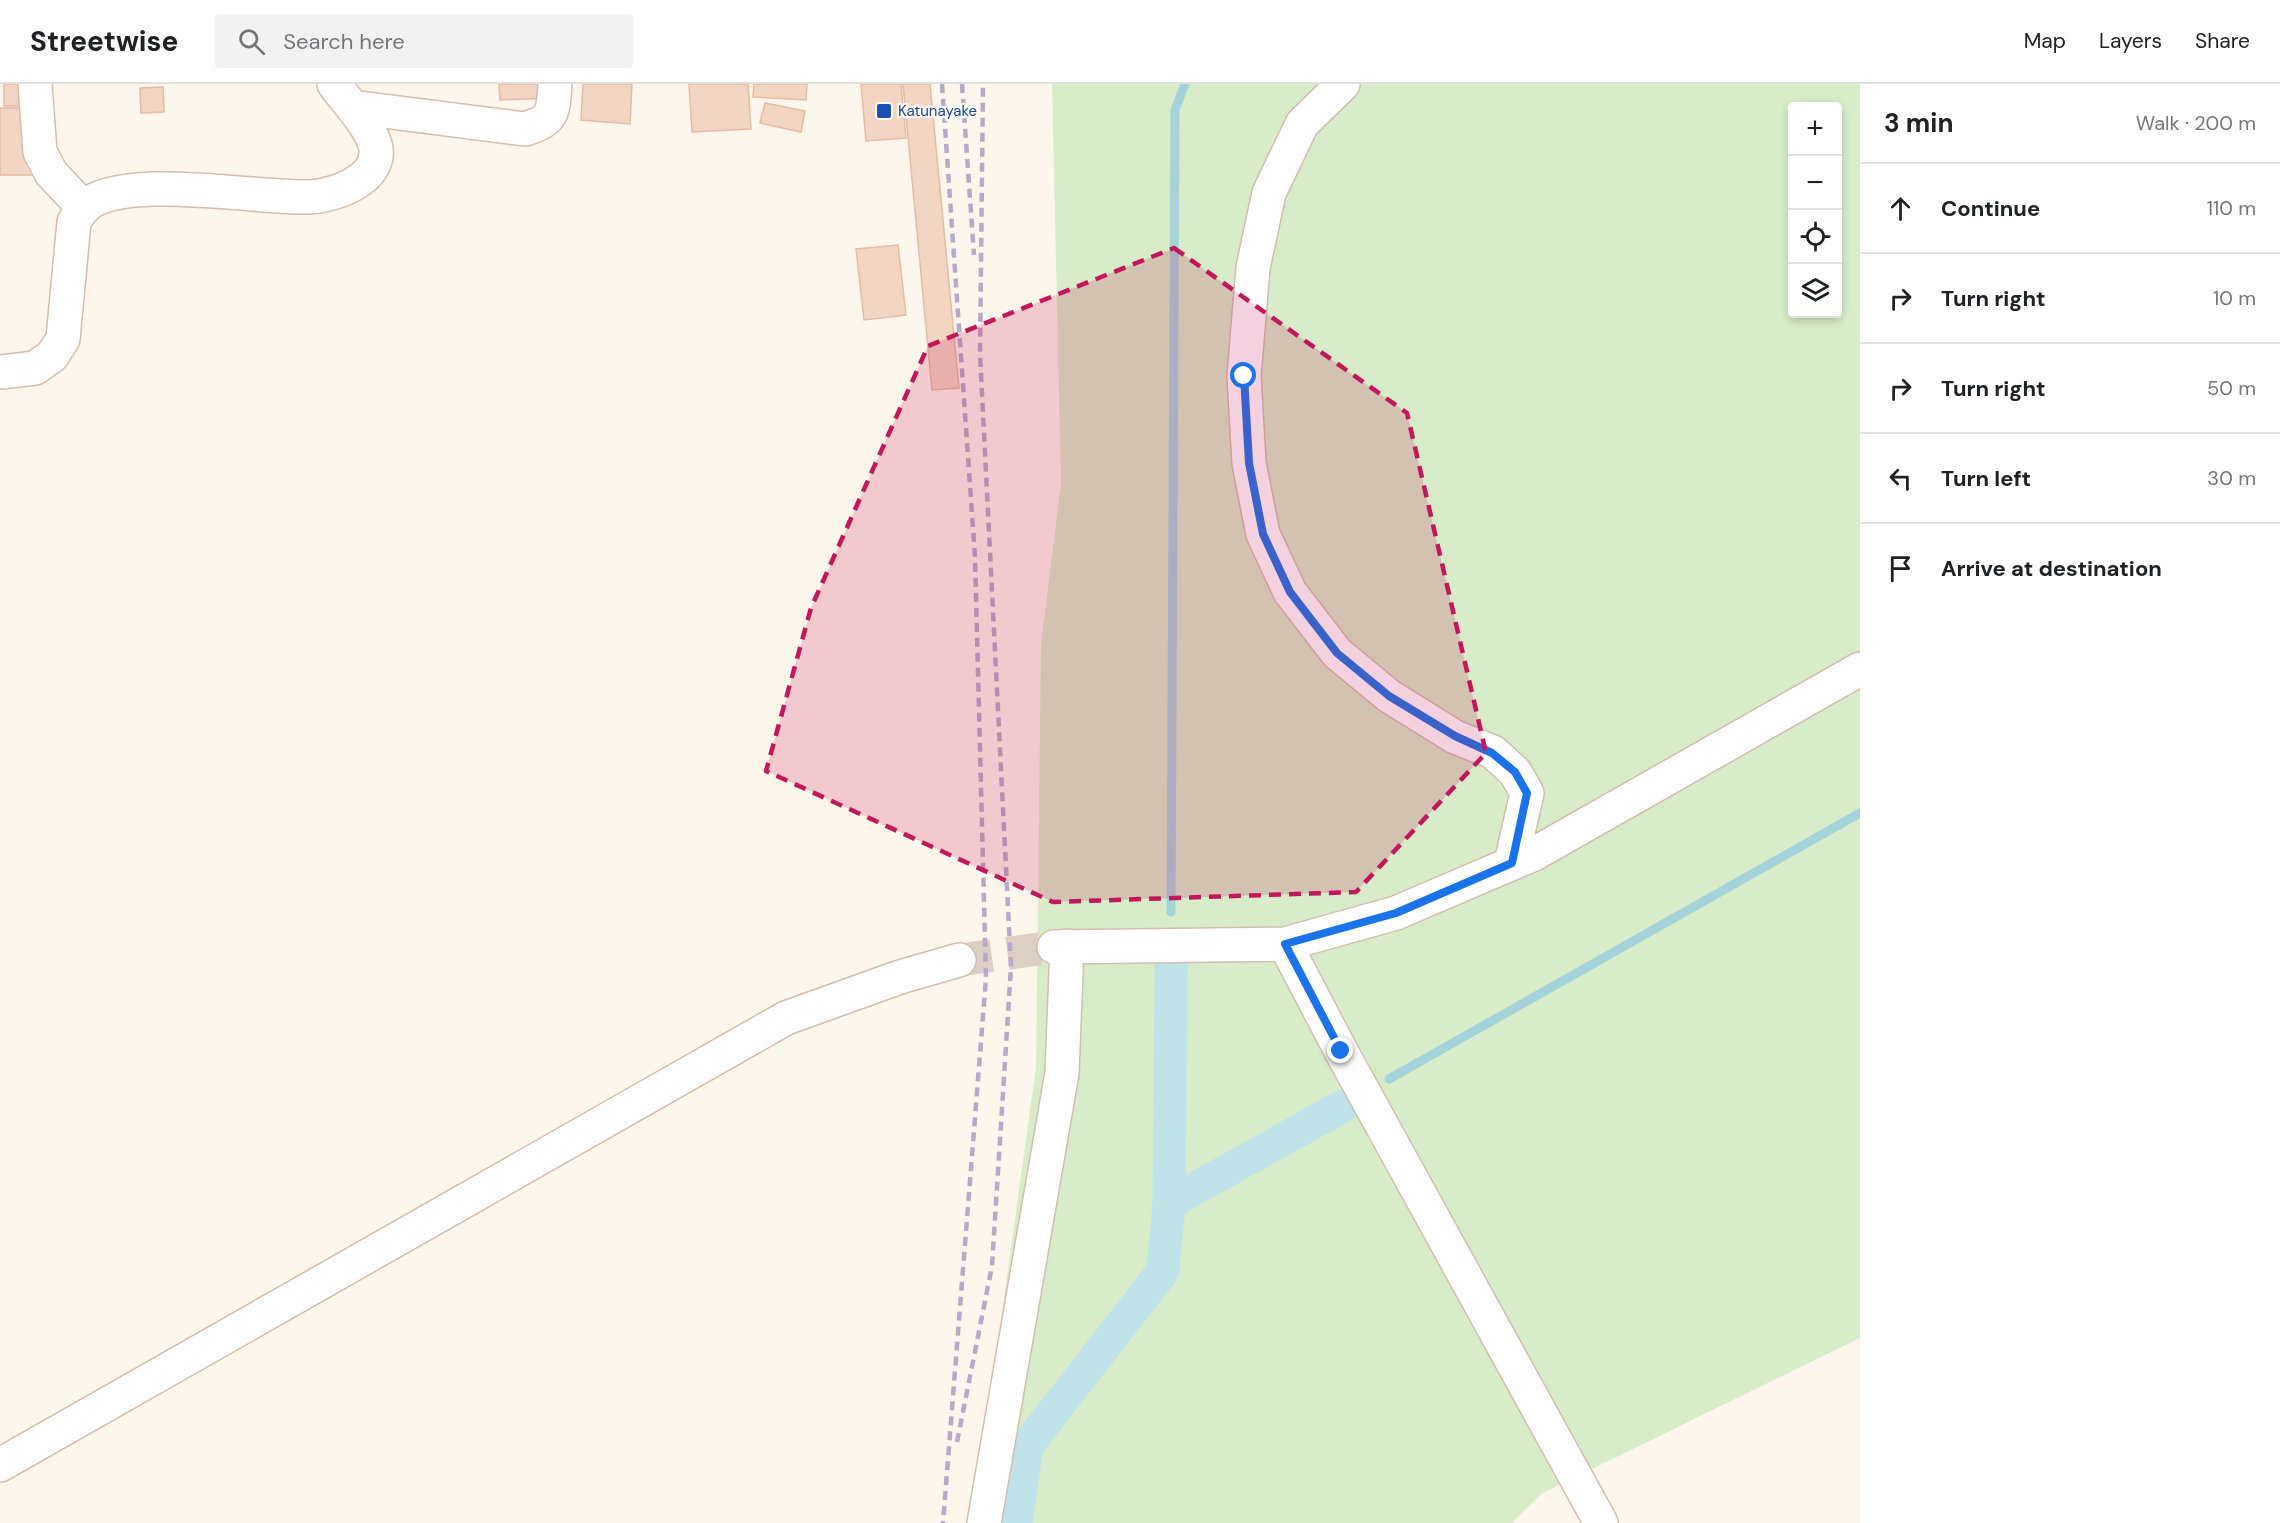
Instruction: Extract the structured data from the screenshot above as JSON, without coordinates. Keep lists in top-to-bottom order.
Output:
{
  "places": {
    "transit": ["Katunayake"]
  },
  "page": {
    "header": "Streetwise",
    "search": "Search here",
    "nav": ["Map", "Layers", "Share"],
    "heading": ["3 min", "Walk · 200 m"],
    "map_buttons": ["+", "−"],
    "list": [
      ["Continue", "110 m"],
      ["Turn right", "10 m"],
      ["Turn right", "50 m"],
      ["Turn left", "30 m"],
      "Arrive at destination"
    ]
  }
}
